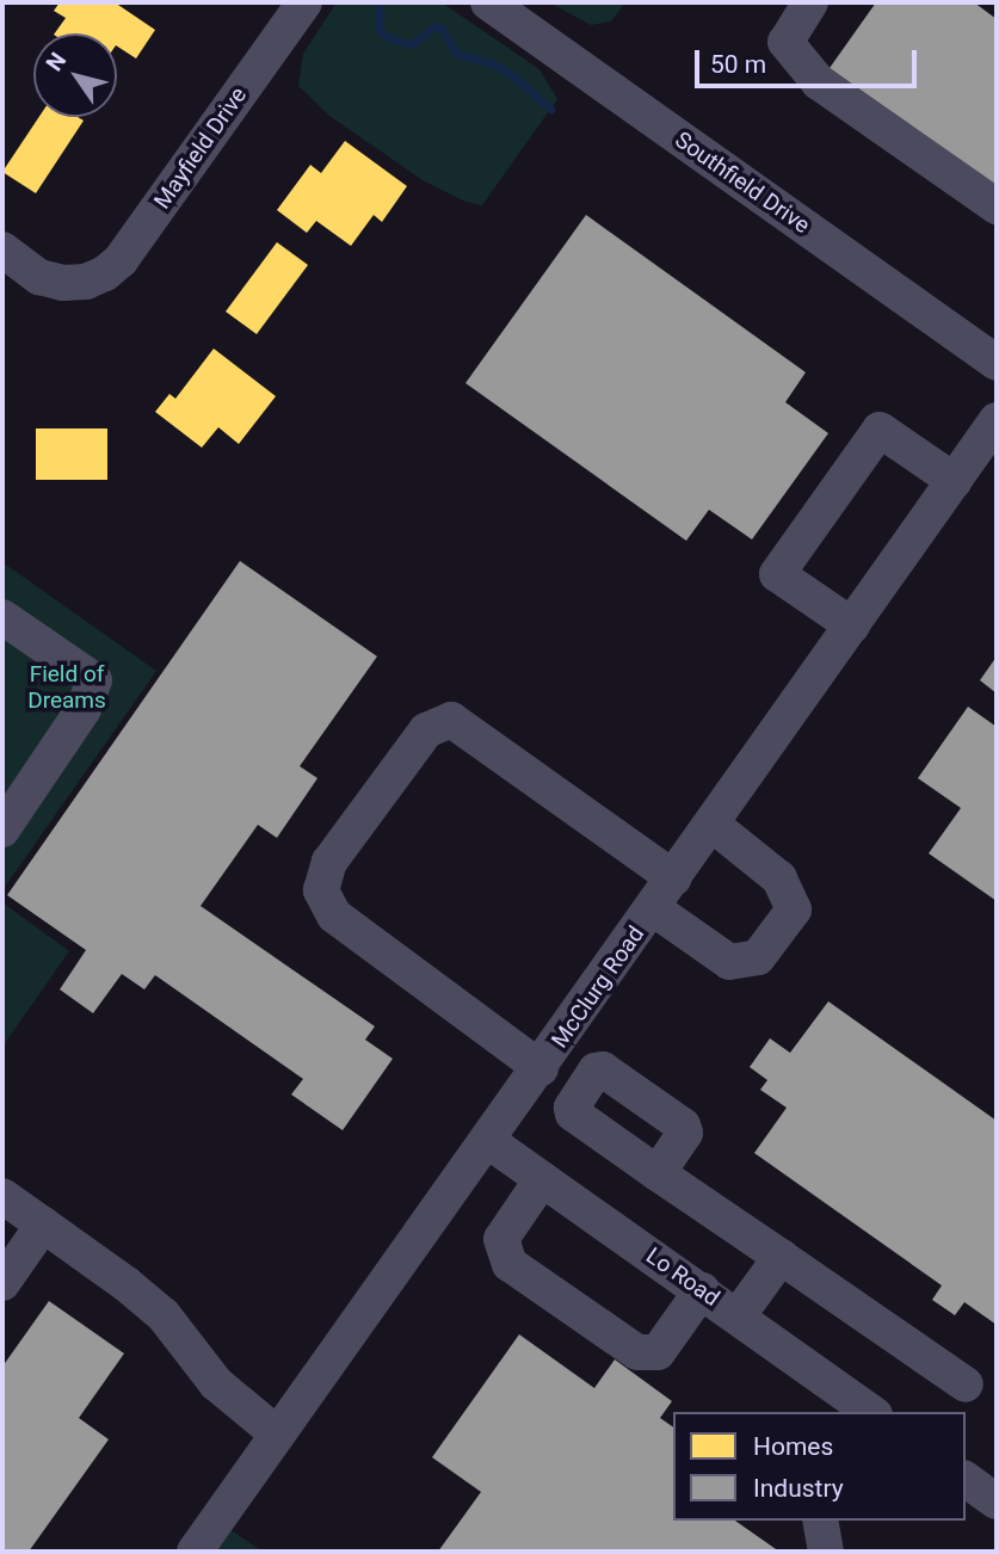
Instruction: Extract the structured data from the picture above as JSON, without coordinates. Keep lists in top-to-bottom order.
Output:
{
  "streets": {
    "street": [
      "Mayfield Drive",
      "Southfield Drive",
      "McClurg Road",
      "Lo Road"
    ]
  },
  "crossings": [
    ["McClurg Road", "Lo Road"]
  ],
  "parks": ["Field of Dreams"],
  "legend": ["Homes", "Industry"],
  "scale_bar": "50 m",
  "north": "top left"
}
